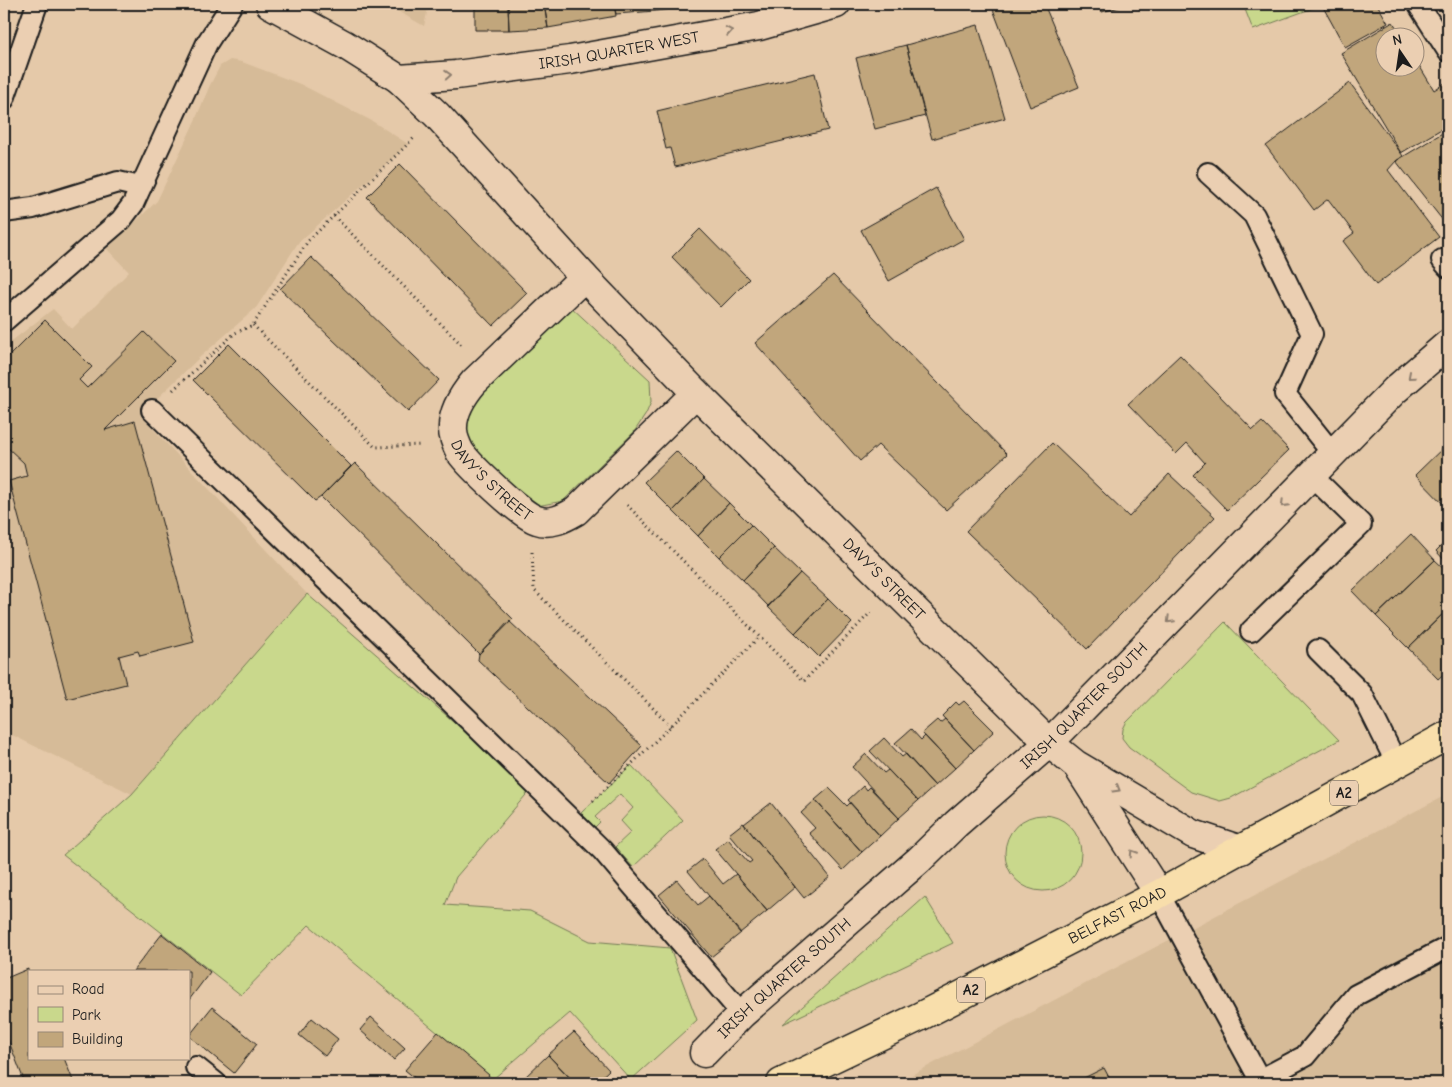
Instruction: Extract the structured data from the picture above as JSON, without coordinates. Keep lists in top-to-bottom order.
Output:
{
  "streets": {
    "highway": ["A2", "BELFAST ROAD"],
    "street": ["IRISH QUARTER WEST", "DAVY'S STREET", "IRISH QUARTER SOUTH"]
  },
  "crossings": [
    ["IRISH QUARTER WEST", "DAVY'S STREET"],
    ["DAVY'S STREET", "IRISH QUARTER SOUTH"],
    ["DAVY'S STREET", "BELFAST ROAD"]
  ],
  "one_way": ["IRISH QUARTER WEST", "IRISH QUARTER SOUTH"],
  "legend": ["Road", "Park", "Building"],
  "north": "top"
}
